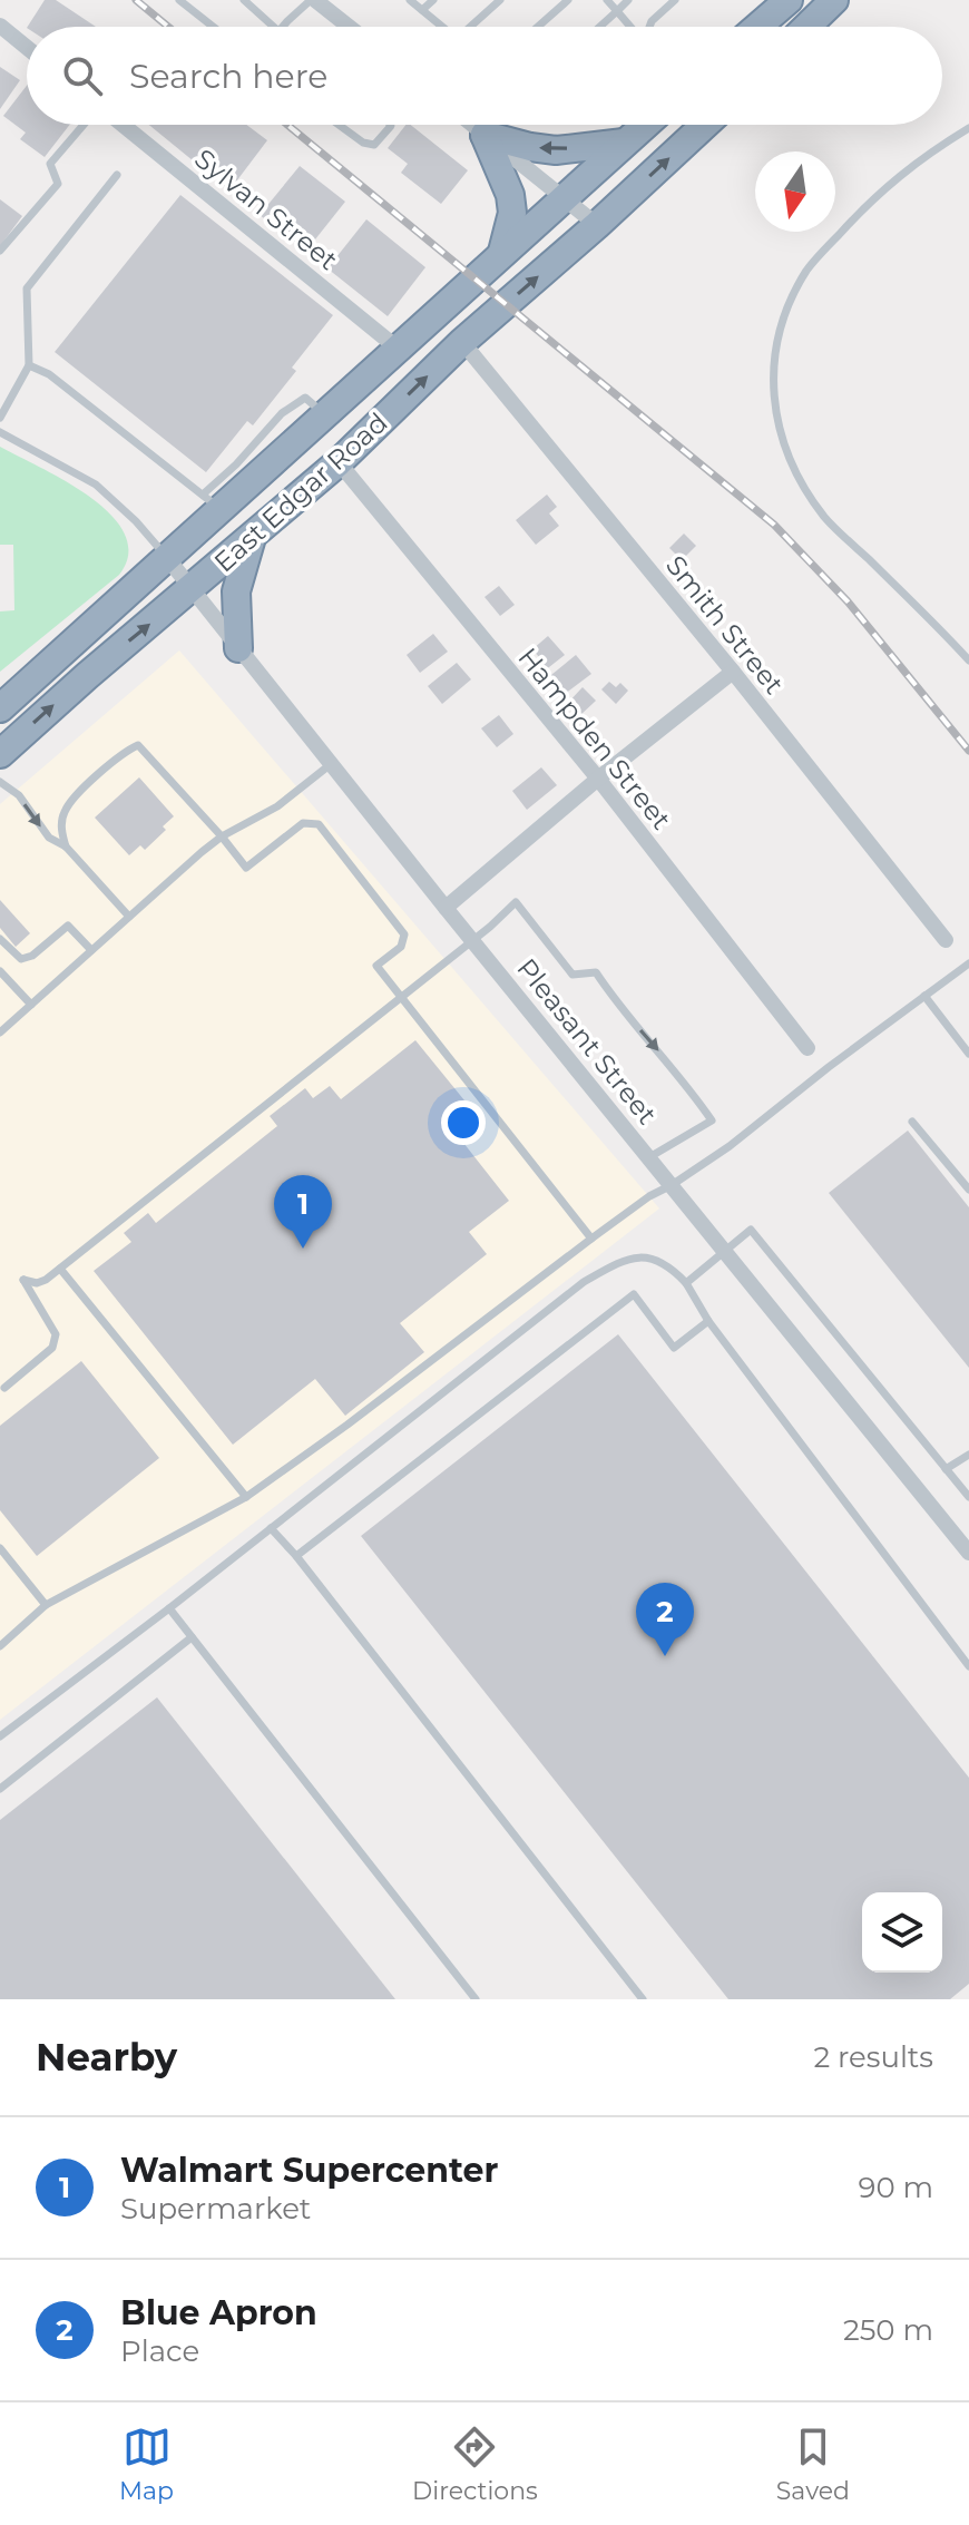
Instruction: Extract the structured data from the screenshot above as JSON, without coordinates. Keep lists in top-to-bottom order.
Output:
{
  "streets": {
    "highway": ["East Edgar Road"],
    "street": [
      "Sylvan Street",
      "Smith Street",
      "Hampden Street",
      "Pleasant Street"
    ]
  },
  "crossings": [
    ["Sylvan Street", "East Edgar Road"],
    ["East Edgar Road", "Smith Street"],
    ["East Edgar Road", "Hampden Street"],
    ["East Edgar Road", "Pleasant Street"]
  ],
  "north": "bottom",
  "page": {
    "search": "Search here",
    "pins": ["1", "2"],
    "heading": ["Nearby", "2 results"],
    "list": [
      {
        "mark": "1",
        "name": "Walmart Supercenter",
        "note": "Supermarket",
        "value": "90 m"
      },
      {
        "mark": "2",
        "name": "Blue Apron",
        "note": "Place",
        "value": "250 m"
      }
    ],
    "nav": ["Map", "Directions", "Saved"]
  }
}
